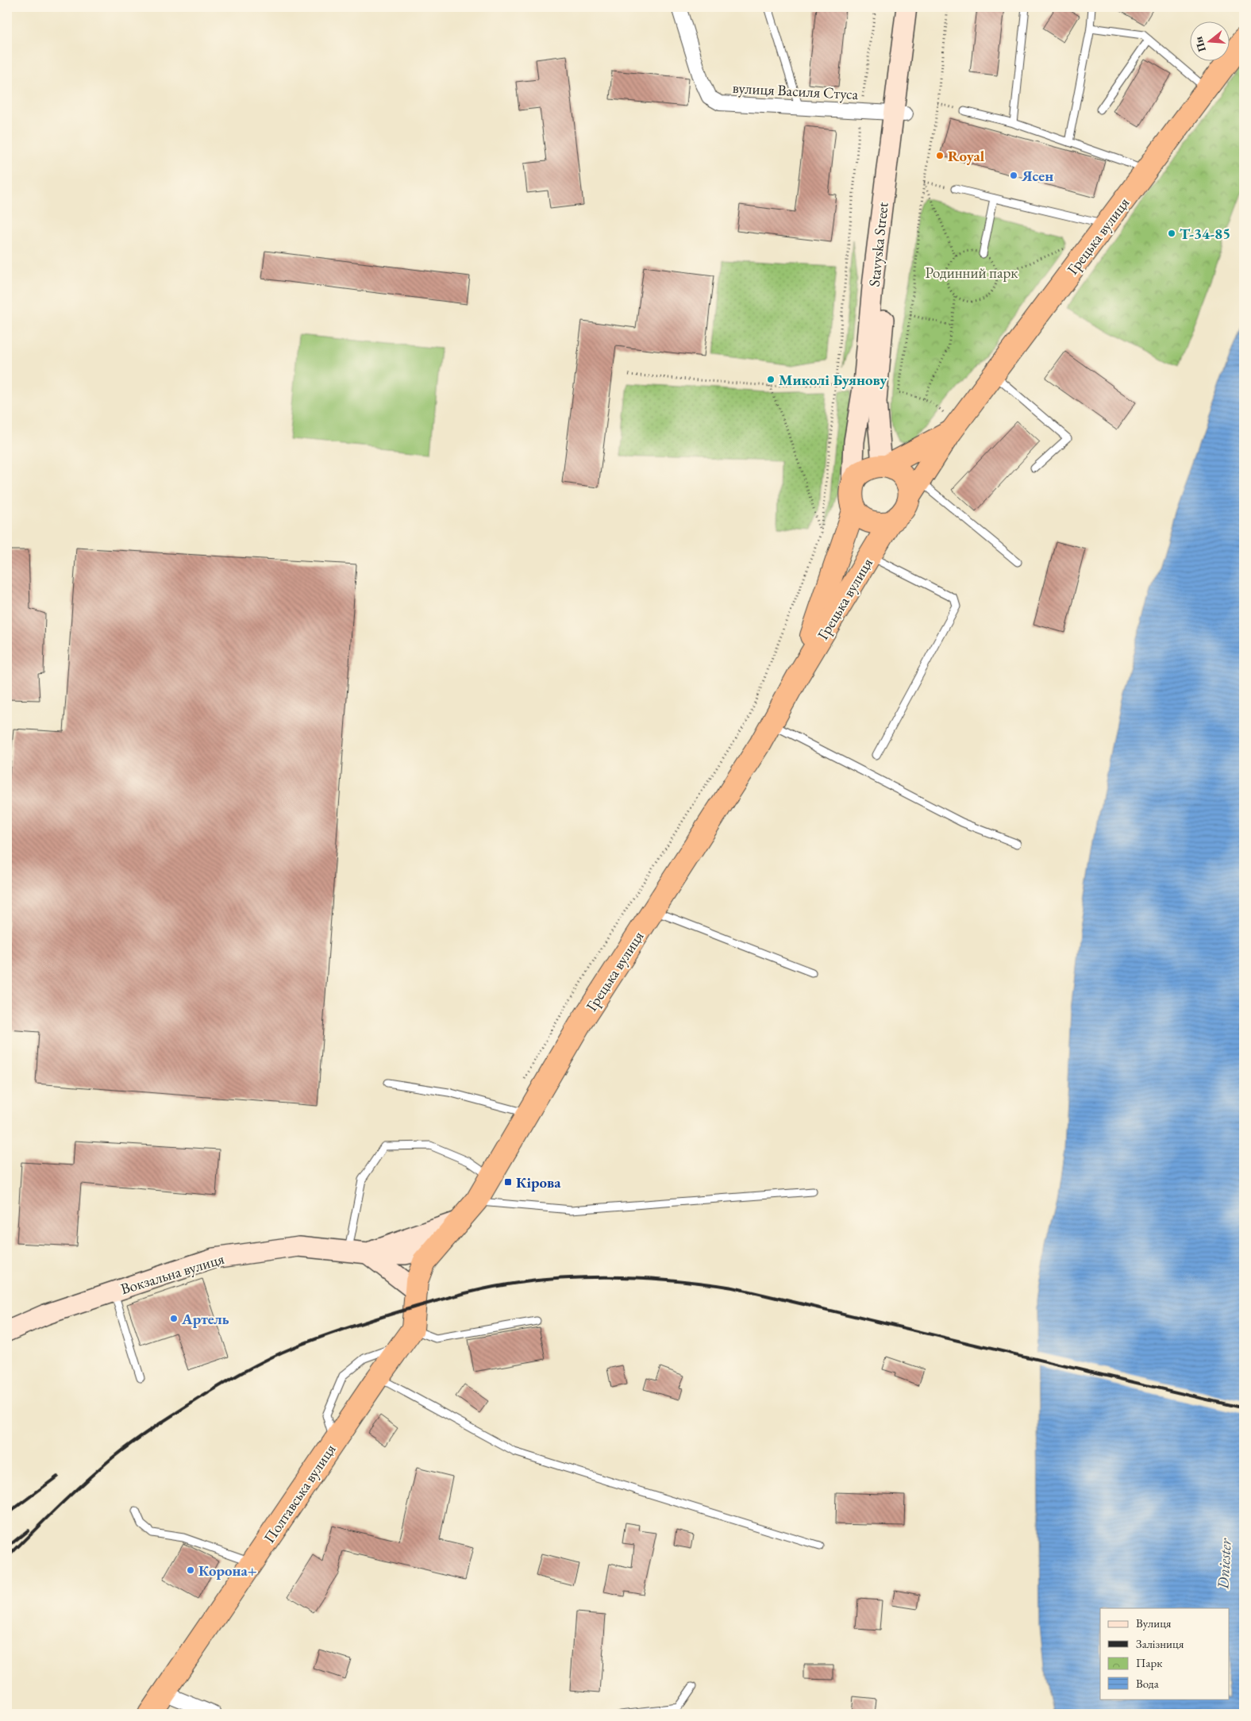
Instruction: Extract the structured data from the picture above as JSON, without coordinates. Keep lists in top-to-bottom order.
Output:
{
  "streets": {
    "highway": ["Грецька вулиця", "Полтавська вулиця"],
    "main road": ["Stavyska Street", "Вокзальна вулиця"],
    "street": ["вулиця Василя Стуса"]
  },
  "crossings": [
    ["вулиця Василя Стуса", "Stavyska Street"],
    ["Грецька вулиця", "Stavyska Street"],
    ["Грецька вулиця", "Вокзальна вулиця"],
    ["Грецька вулиця", "Полтавська вулиця"],
    ["Вокзальна вулиця", "Полтавська вулиця"]
  ],
  "water": ["Dniester"],
  "parks": ["Родинний парк"],
  "places": {
    "other": [
      "Royal",
      "Ясен",
      "Т-34-85",
      "Миколі Буянову",
      "Артель",
      "Корона+"
    ],
    "transit": ["Кірова"]
  },
  "legend": [
    "Вулиця",
    "Залізниця",
    "Парк",
    "Вода"
  ],
  "north": "left"
}
